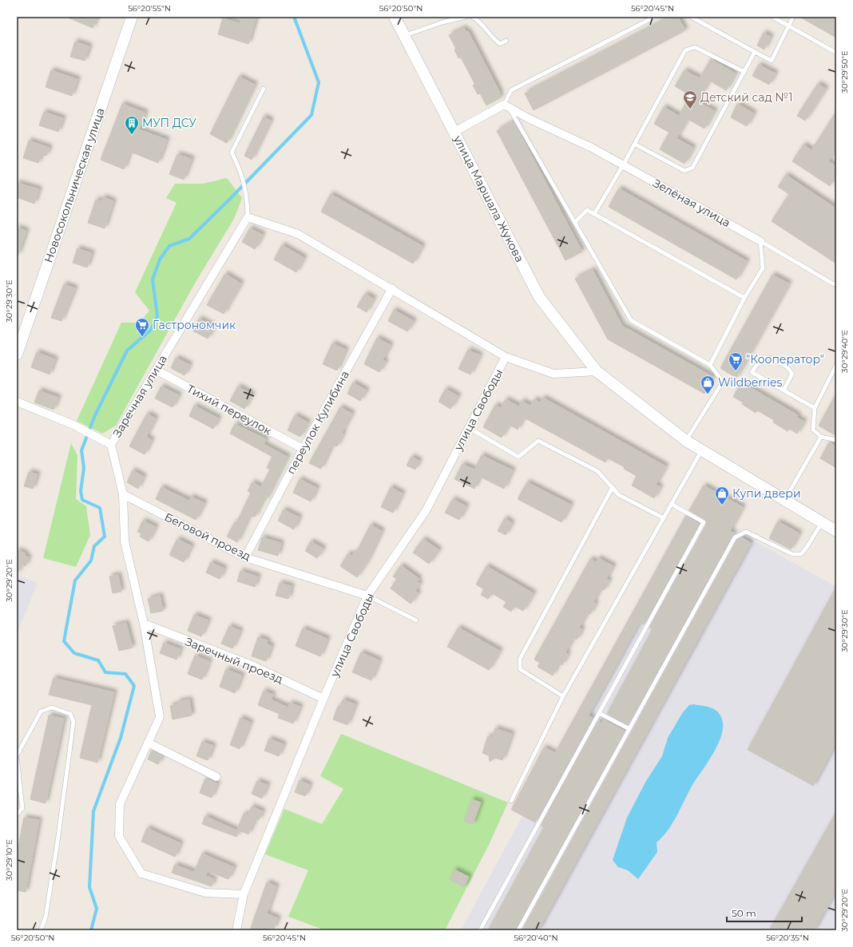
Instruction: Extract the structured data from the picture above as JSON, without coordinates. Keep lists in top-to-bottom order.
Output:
{
  "streets": {
    "street": [
      "Новосокольническая улица",
      "улица Маршала Жукова",
      "Зелёная улица",
      "Заречная улица",
      "Тихий переулок",
      "улица Свободы",
      "переулок Кулибина",
      "Беговой проезд",
      "Заречный проезд"
    ]
  },
  "crossings": [
    ["Заречная улица", "Тихий переулок"],
    ["Заречная улица", "улица Свободы"],
    ["Заречная улица", "Беговой проезд"],
    ["Заречная улица", "Заречный проезд"],
    ["Тихий переулок", "переулок Кулибина"],
    ["улица Свободы", "Беговой проезд"],
    ["улица Свободы", "Заречный проезд"],
    ["переулок Кулибина", "Беговой проезд"]
  ],
  "places": {
    "school or university": ["Детский сад №1"],
    "building": ["МУП ДСУ"],
    "supermarket": ["Гастрономчик", "\"Кооператор\""],
    "shop": ["Wildberries", "Купи двери"]
  },
  "scale_bar": "50 m",
  "coordinates": [
    "56°20'55\"N",
    "56°20'50\"N",
    "56°20'45\"N",
    "30°29'50\"E",
    "30°29'30\"E",
    "30°29'40\"E",
    "30°29'20\"E",
    "30°29'10\"E",
    "56°20'40\"N",
    "56°20'35\"N"
  ]
}
